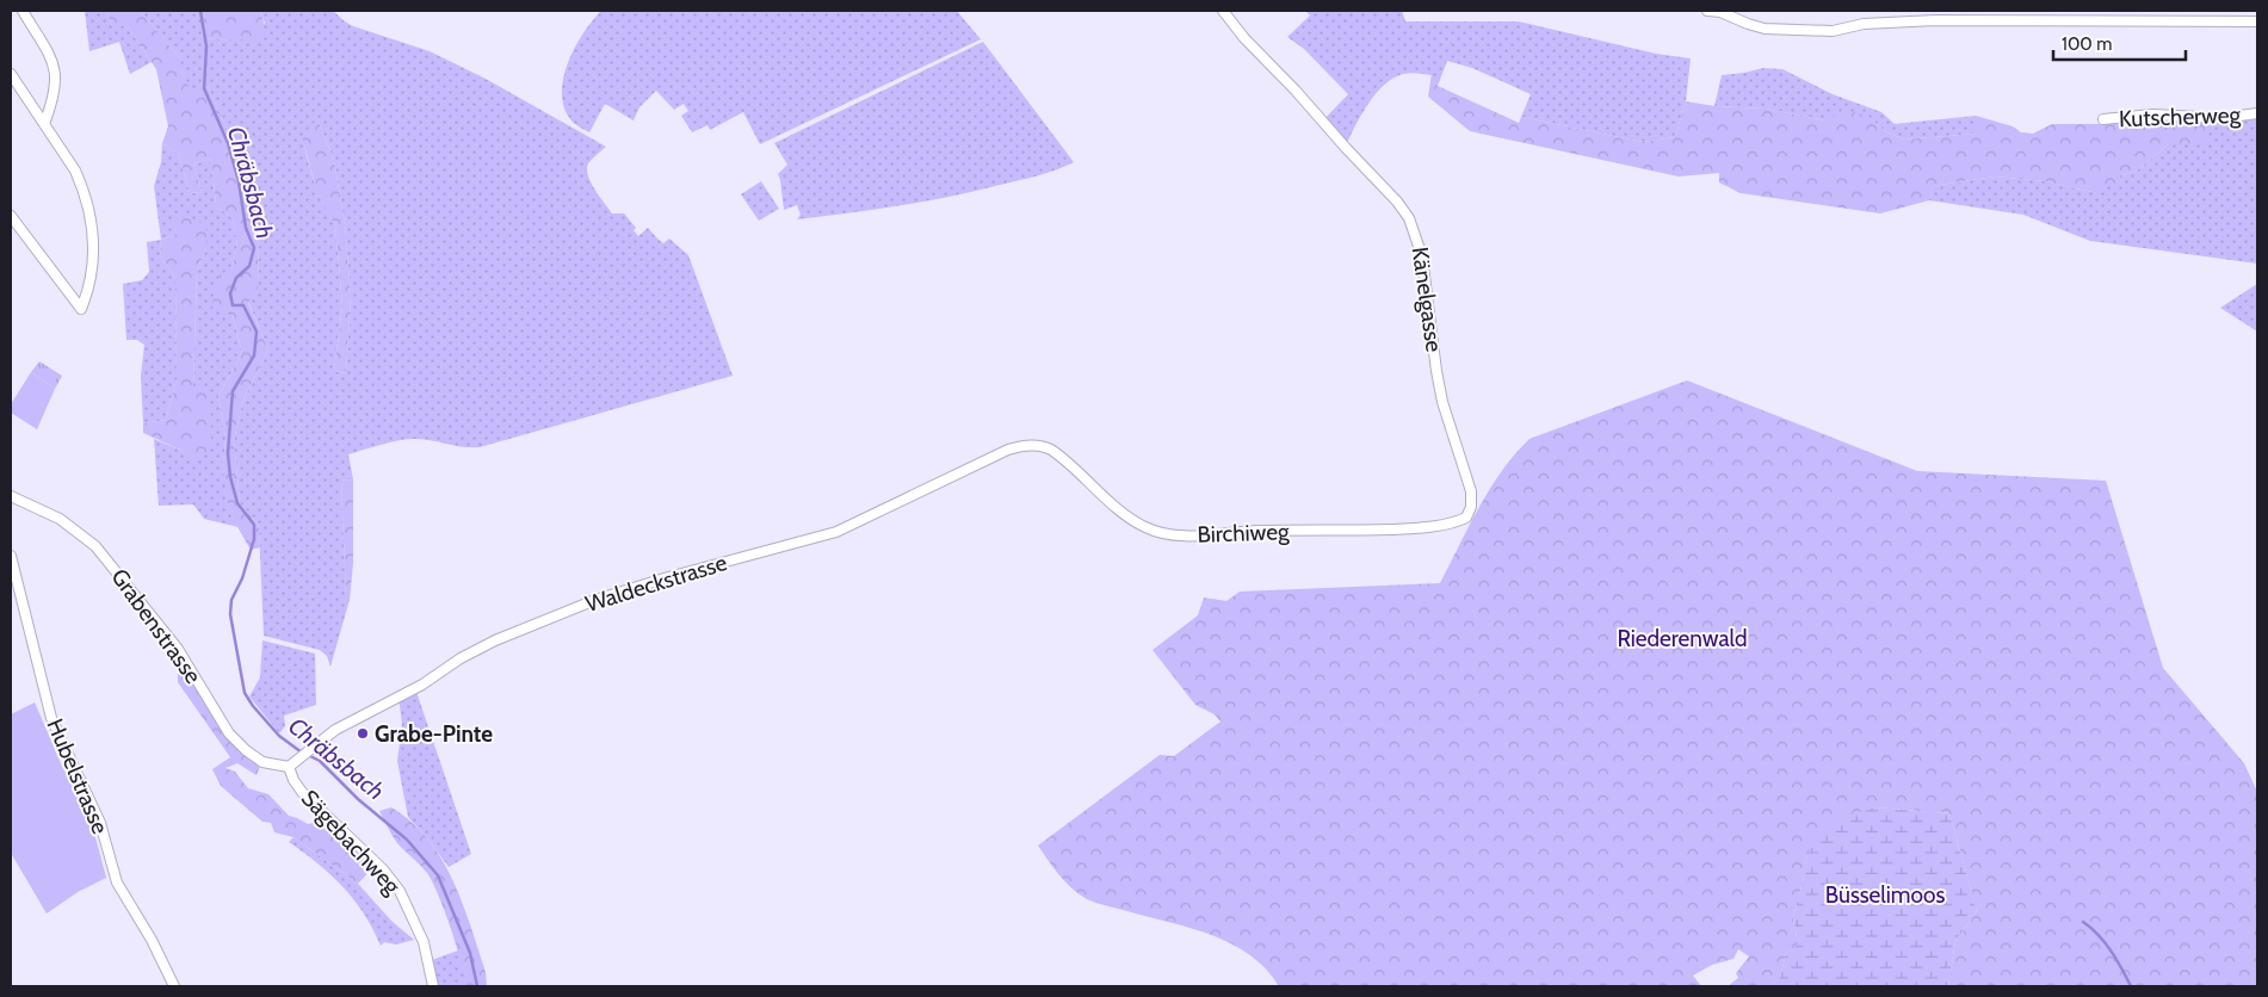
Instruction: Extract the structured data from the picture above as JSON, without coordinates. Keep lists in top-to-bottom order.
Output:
{
  "streets": {
    "street": [
      "Kutscherweg",
      "Känelgasse",
      "Birchiweg",
      "Waldeckstrasse",
      "Grabenstrasse",
      "Hubelstrasse",
      "Sägebachweg"
    ]
  },
  "crossings": [
    ["Känelgasse", "Birchiweg"],
    ["Birchiweg", "Waldeckstrasse"],
    ["Waldeckstrasse", "Grabenstrasse"],
    ["Waldeckstrasse", "Sägebachweg"],
    ["Grabenstrasse", "Sägebachweg"]
  ],
  "water": ["Chräbsbach"],
  "parks": ["Riederenwald", "Büsselimoos"],
  "places": ["Grabe-Pinte"],
  "scale_bar": "100 m"
}
